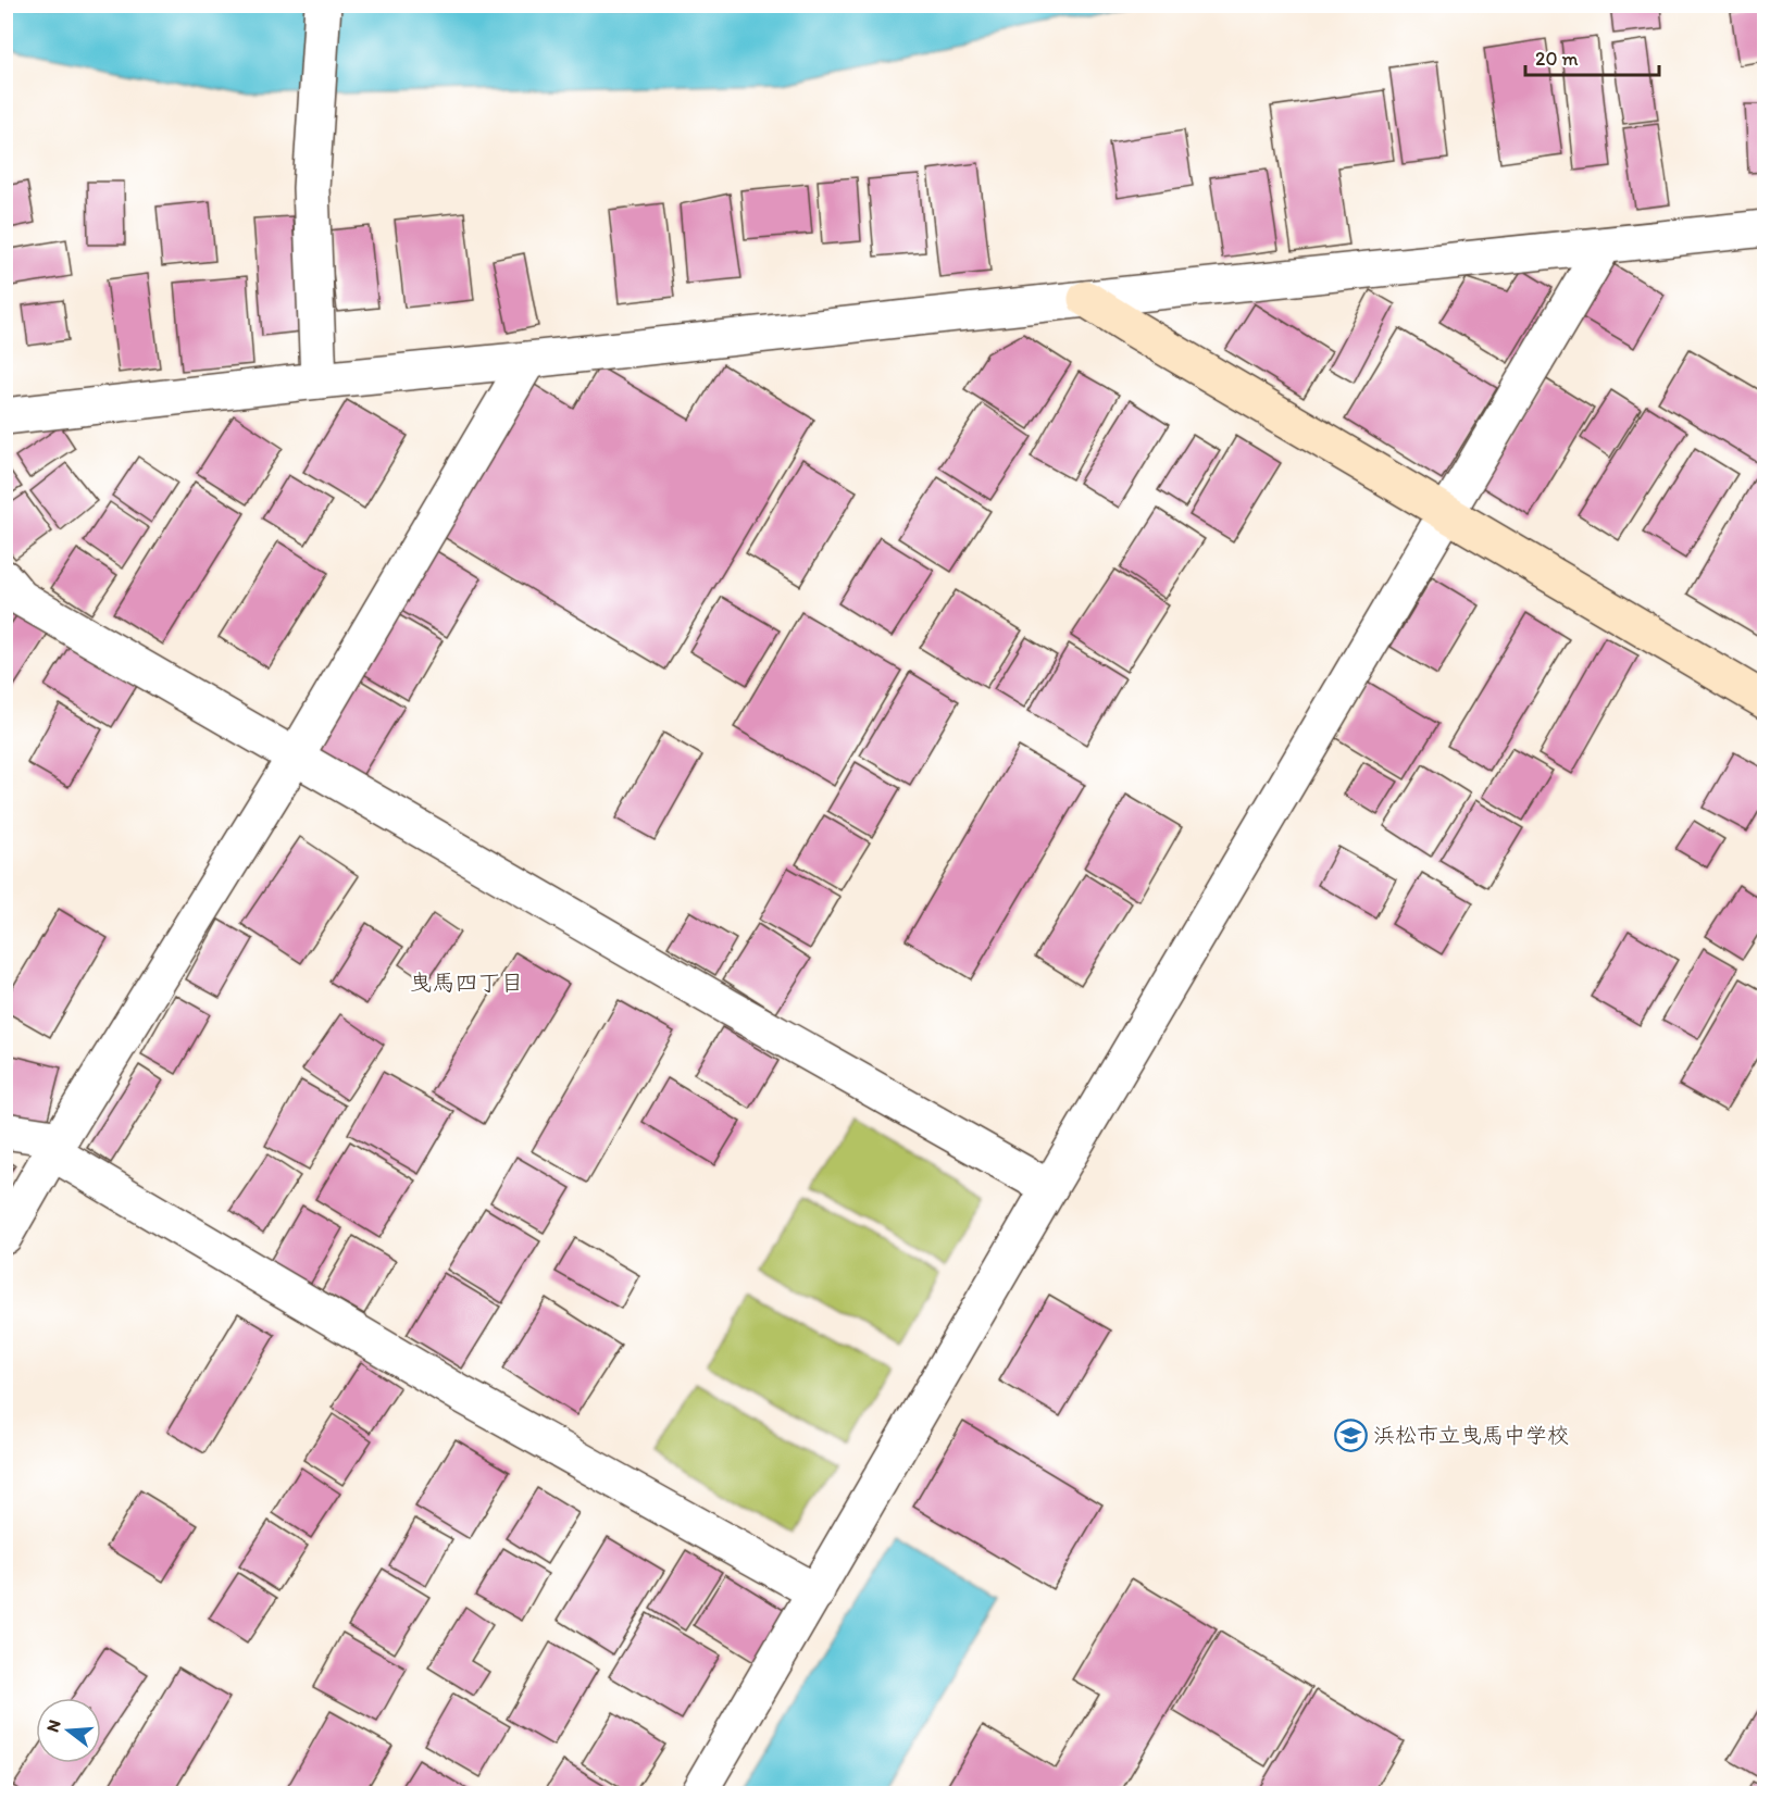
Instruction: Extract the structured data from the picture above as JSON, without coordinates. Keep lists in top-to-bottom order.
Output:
{
  "districts": ["曳馬四丁目"],
  "places": {
    "school or university": ["浜松市立曳馬中学校"]
  },
  "scale_bar": "20 m",
  "north": "left"
}
